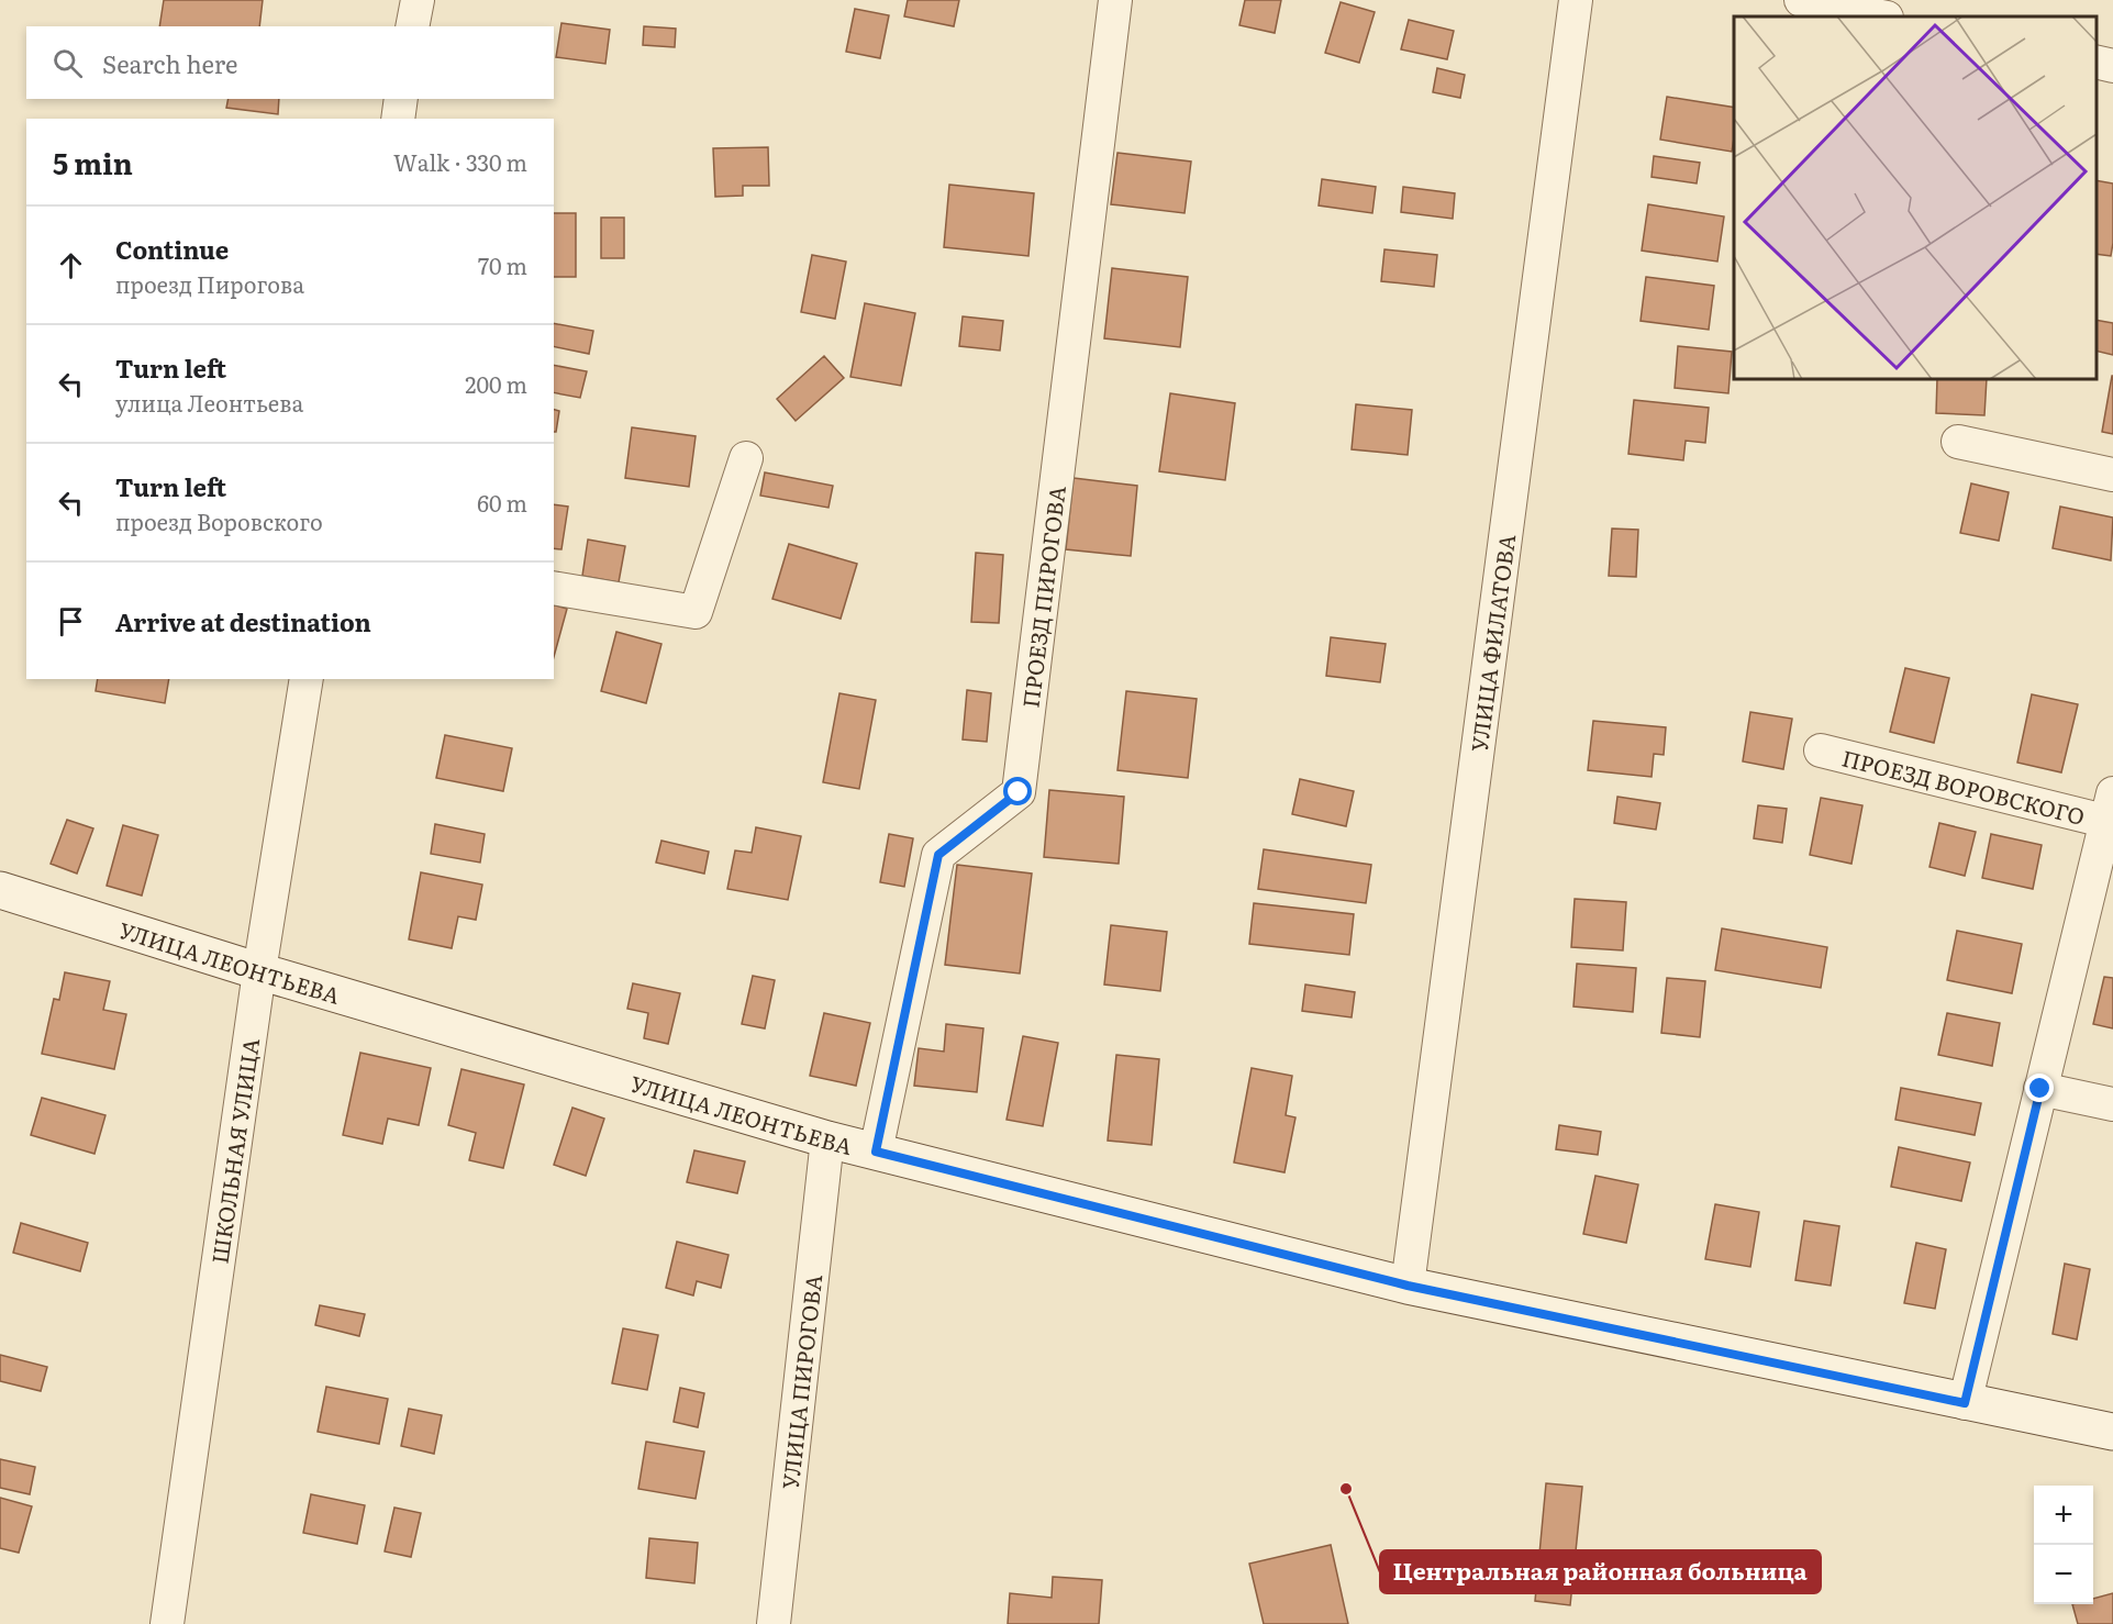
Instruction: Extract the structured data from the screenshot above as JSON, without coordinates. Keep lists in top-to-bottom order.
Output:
{
  "streets": {
    "street": [
      "ПРОЕЗД ПИРОГОВА",
      "УЛИЦА ФИЛАТОВА",
      "ПРОЕЗД ВОРОВСКОГО",
      "УЛИЦА ЛЕОНТЬЕВА",
      "ШКОЛЬНАЯ УЛИЦА",
      "УЛИЦА ПИРОГОВА"
    ]
  },
  "crossings": [
    ["ПРОЕЗД ПИРОГОВА", "УЛИЦА ЛЕОНТЬЕВА"],
    ["УЛИЦА ФИЛАТОВА", "УЛИЦА ЛЕОНТЬЕВА"],
    ["ПРОЕЗД ВОРОВСКОГО", "УЛИЦА ЛЕОНТЬЕВА"],
    ["УЛИЦА ЛЕОНТЬЕВА", "ШКОЛЬНАЯ УЛИЦА"],
    ["УЛИЦА ЛЕОНТЬЕВА", "УЛИЦА ПИРОГОВА"]
  ],
  "places": ["Центральная районная больница"],
  "page": {
    "search": "Search here",
    "heading": ["5 min", "Walk · 330 m"],
    "list": [
      ["Continue", "проезд Пирогова", "70 m"],
      ["Turn left", "улица Леонтьева", "200 m"],
      ["Turn left", "проезд Воровского", "60 m"],
      "Arrive at destination"
    ],
    "map_buttons": ["+", "−"]
  }
}
